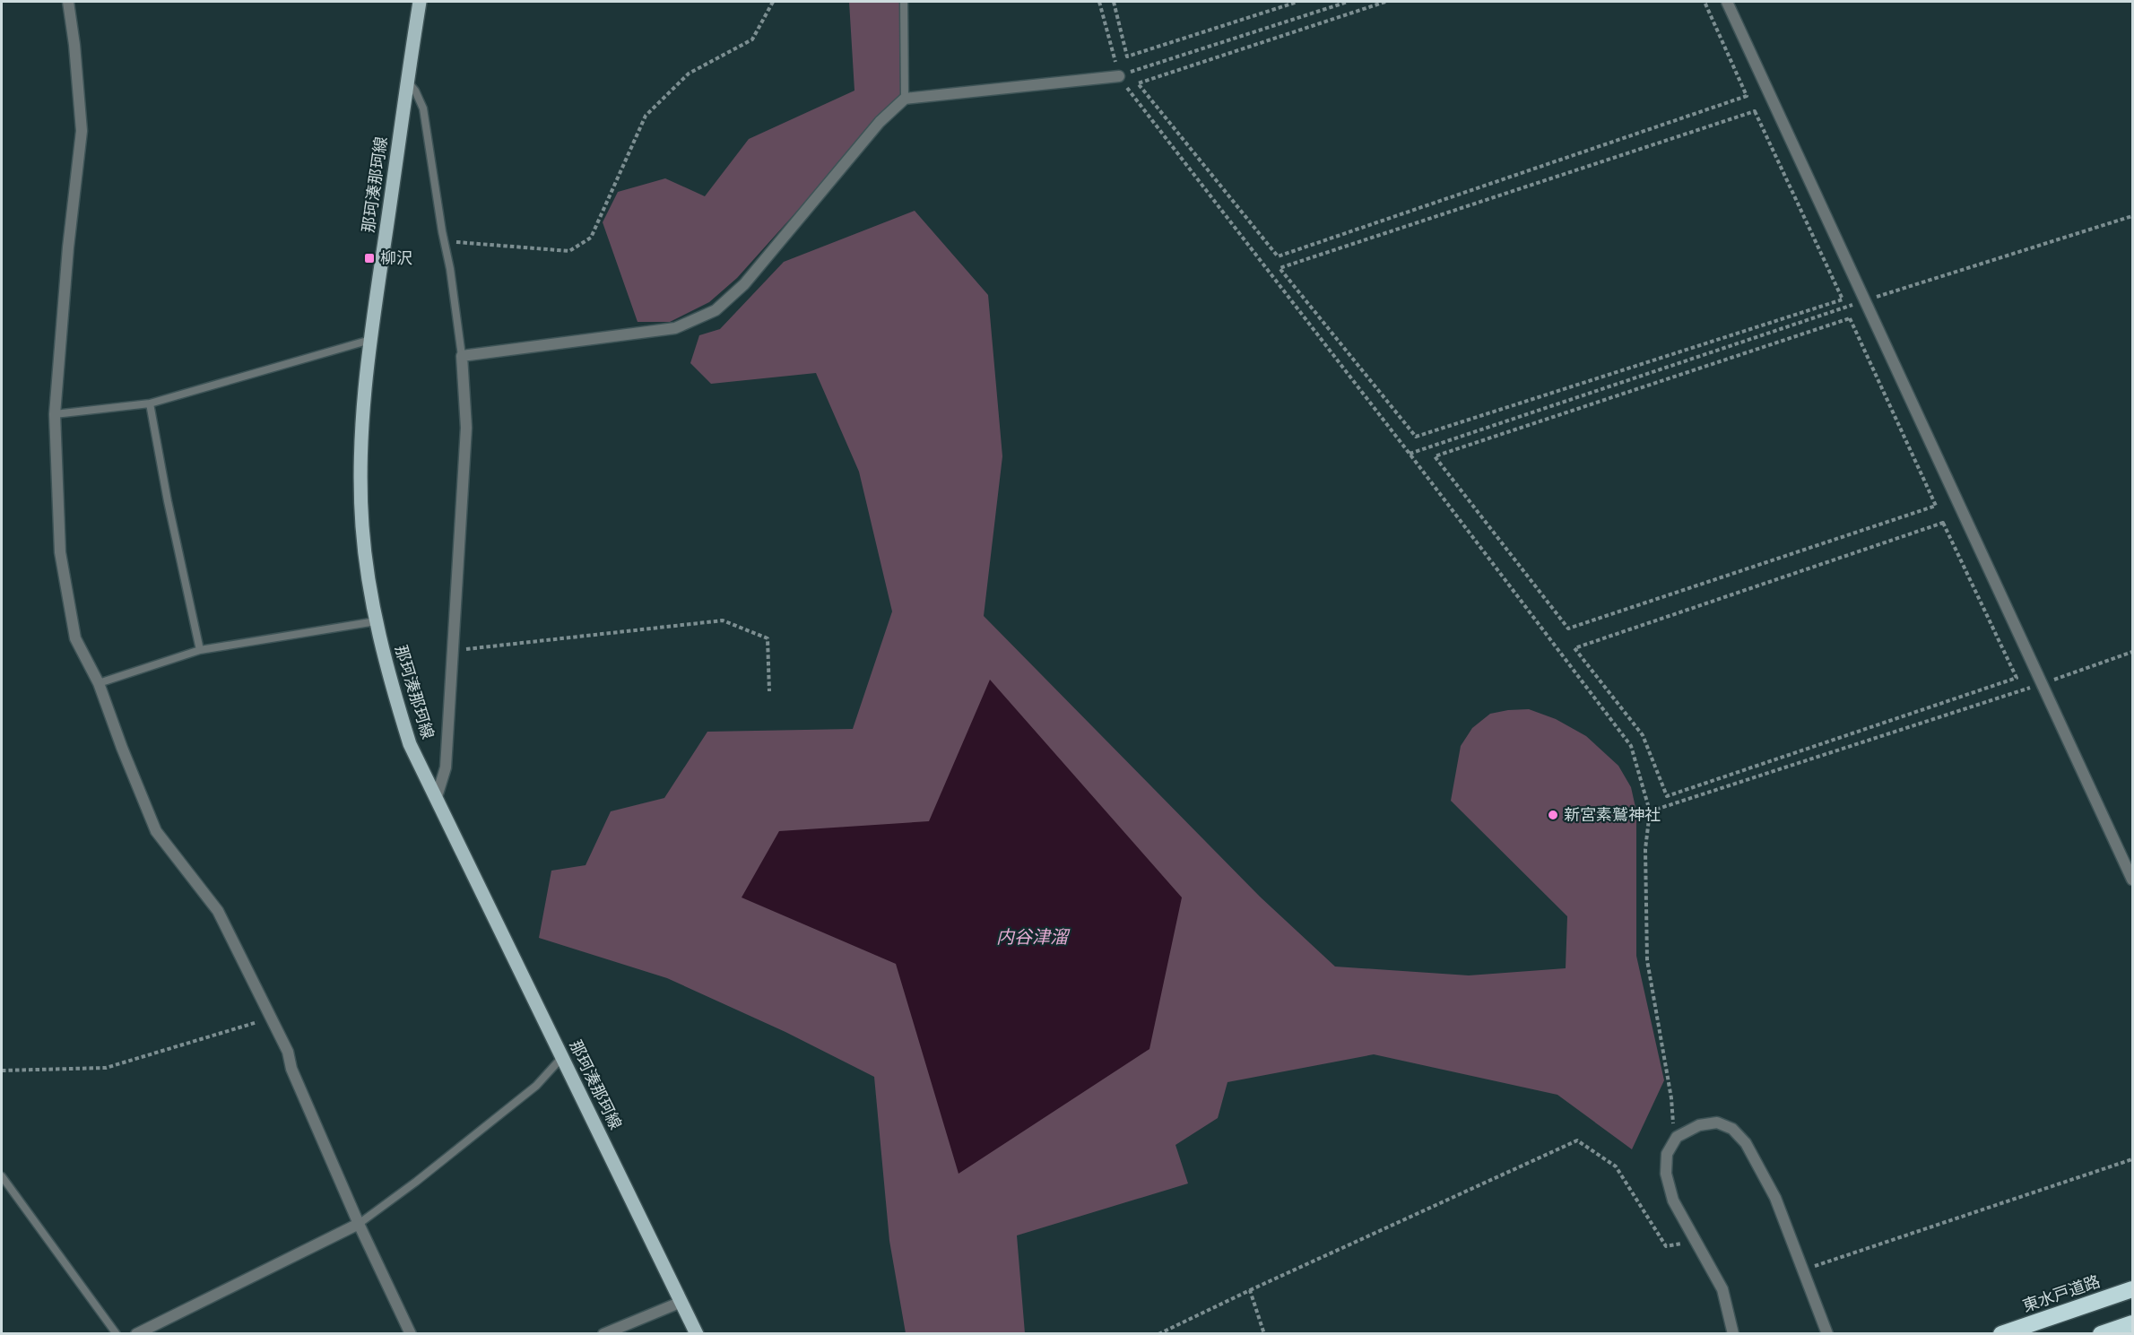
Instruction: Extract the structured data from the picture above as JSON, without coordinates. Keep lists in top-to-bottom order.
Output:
{
  "streets": {
    "highway": ["東水戸道路"],
    "main road": ["那珂湊那珂線"]
  },
  "water": ["内谷津溜"],
  "places": {
    "transit": ["柳沢"],
    "other": ["新宮素鷲神社"]
  }
}
